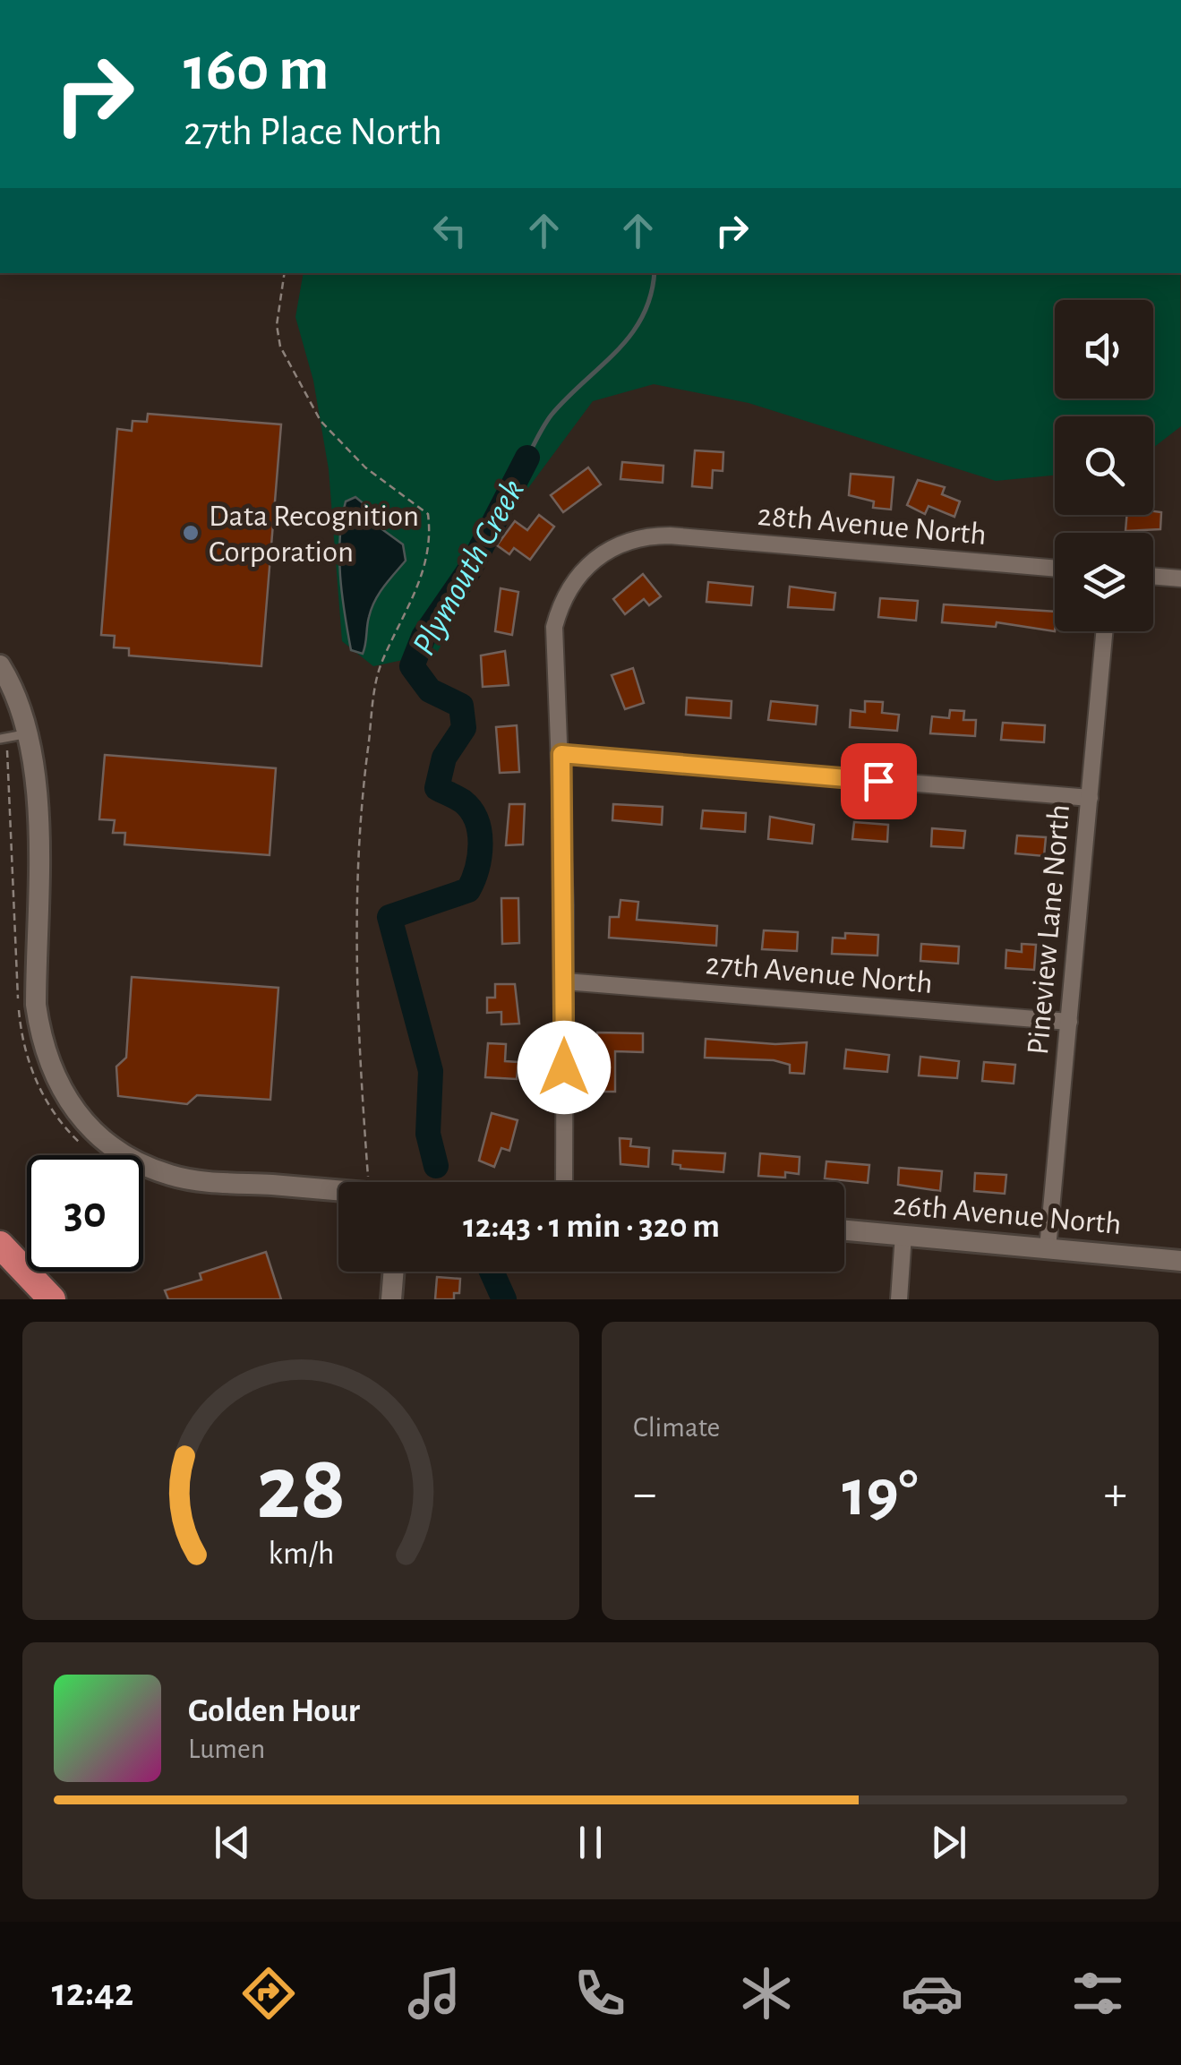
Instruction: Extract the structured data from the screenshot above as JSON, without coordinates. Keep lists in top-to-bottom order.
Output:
{
  "streets": {
    "street": [
      "28th Avenue North",
      "Pineview Lane North",
      "27th Avenue North",
      "26th Avenue North"
    ]
  },
  "crossings": [
    ["28th Avenue North", "27th Avenue North"],
    ["Pineview Lane North", "27th Avenue North"],
    ["Pineview Lane North", "26th Avenue North"]
  ],
  "water": ["Plymouth Creek"],
  "places": ["Data Recognition Corporation"],
  "page": {
    "turn": ["160 m", "27th Place North"],
    "limit": "30",
    "trip": "12:43 · 1 min · 320 m",
    "tile": "Climate",
    "heat": ["−", "19°", "+"],
    "song": ["Golden Hour", "Lumen"],
    "tabs": "12:42",
    "gauge": ["28", "km/h"]
  }
}
